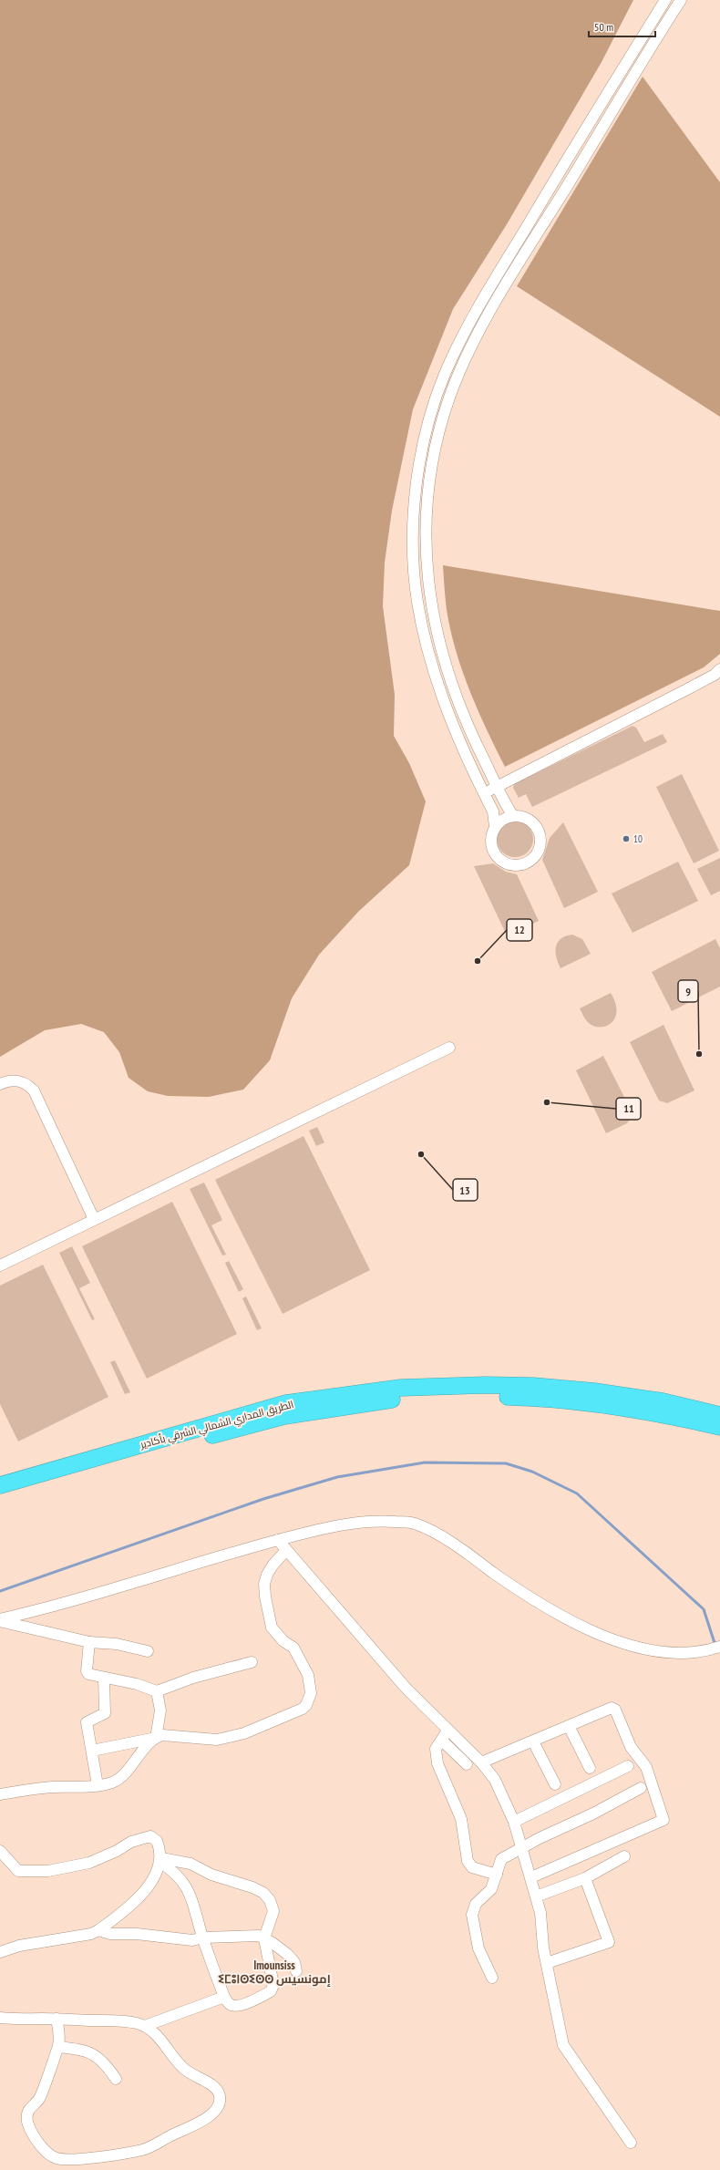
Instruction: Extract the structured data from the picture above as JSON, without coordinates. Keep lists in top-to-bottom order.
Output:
{
  "streets": {
    "highway": ["الطريق المداري الشمالي الشرقي بأكادير"]
  },
  "districts": ["Imounsiss ⵉⵎⵓⵏⵙⵉⵙⵙ إمونسيس"],
  "places": [
    "10",
    "12",
    "9",
    "11",
    "13"
  ],
  "scale_bar": "50 m"
}
